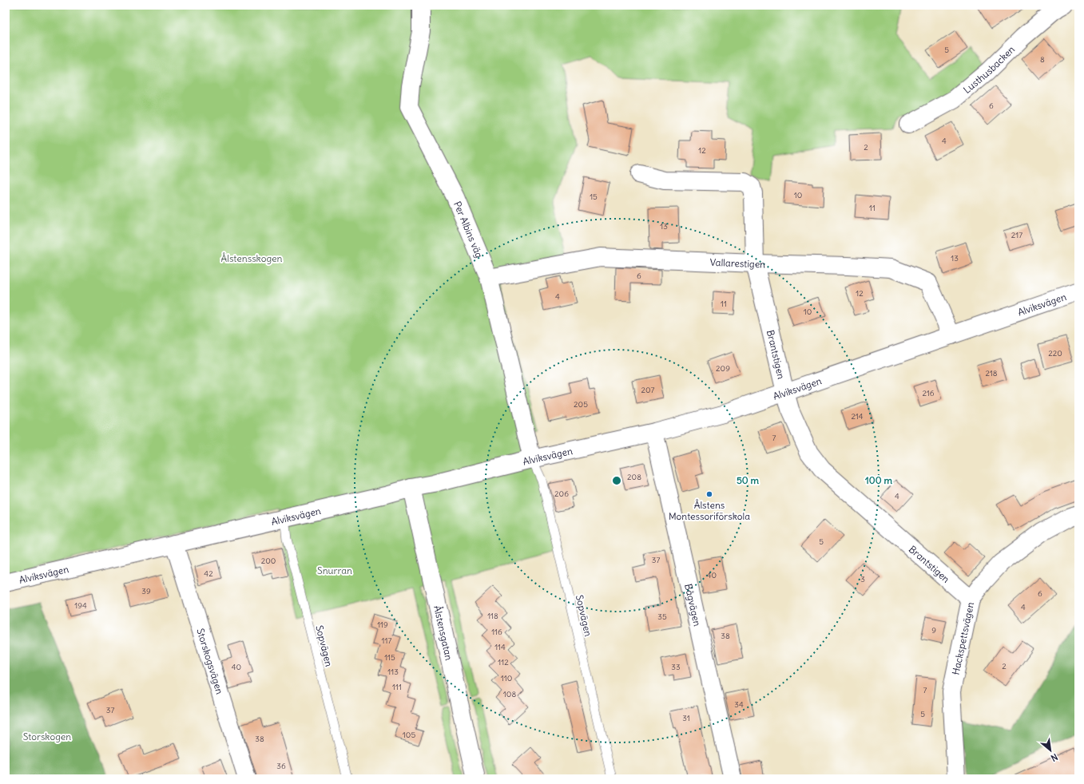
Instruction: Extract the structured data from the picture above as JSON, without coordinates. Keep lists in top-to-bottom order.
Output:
{
  "streets": {
    "street": [
      "Lusthusbacken",
      "Per Albins väg",
      "Vallarestigen",
      "Alviksvägen",
      "Brantstigen",
      "Bågvägen",
      "Ålstensgatan",
      "Hackspettsvägen",
      "Storskogsvägen"
    ],
    "lane": ["Sopvägen"]
  },
  "crossings": [
    ["Per Albins väg", "Vallarestigen"],
    ["Per Albins väg", "Alviksvägen"],
    ["Per Albins väg", "Sopvägen"],
    ["Vallarestigen", "Alviksvägen"],
    ["Vallarestigen", "Brantstigen"],
    ["Alviksvägen", "Brantstigen"],
    ["Alviksvägen", "Bågvägen"],
    ["Alviksvägen", "Sopvägen"],
    ["Alviksvägen", "Ålstensgatan"],
    ["Alviksvägen", "Storskogsvägen"],
    ["Brantstigen", "Hackspettsvägen"]
  ],
  "parks": ["Ålstensskogen", "Snurran", "Storskogen"],
  "places": ["Ålstens Montessoriförskola"],
  "house_numbers": [
    "5",
    "8",
    "6",
    "4",
    "2",
    "12",
    "10",
    "15",
    "11",
    "13",
    "217",
    "13",
    "6",
    "12",
    "4",
    "11",
    "10",
    "220",
    "209",
    "218",
    "207",
    "216",
    "205",
    "214",
    "7",
    "208",
    "206",
    "4",
    "5",
    "37",
    "200",
    "42",
    "40",
    "3",
    "39",
    "6",
    "194",
    "4",
    "118",
    "35",
    "119",
    "9",
    "116",
    "38",
    "117",
    "114",
    "115",
    "112",
    "2",
    "40",
    "33",
    "113",
    "110",
    "111",
    "7",
    "108",
    "34",
    "37",
    "5",
    "31",
    "105",
    "38",
    "36"
  ],
  "north": "bottom right",
  "rings": ["50 m", "100 m"]
}
